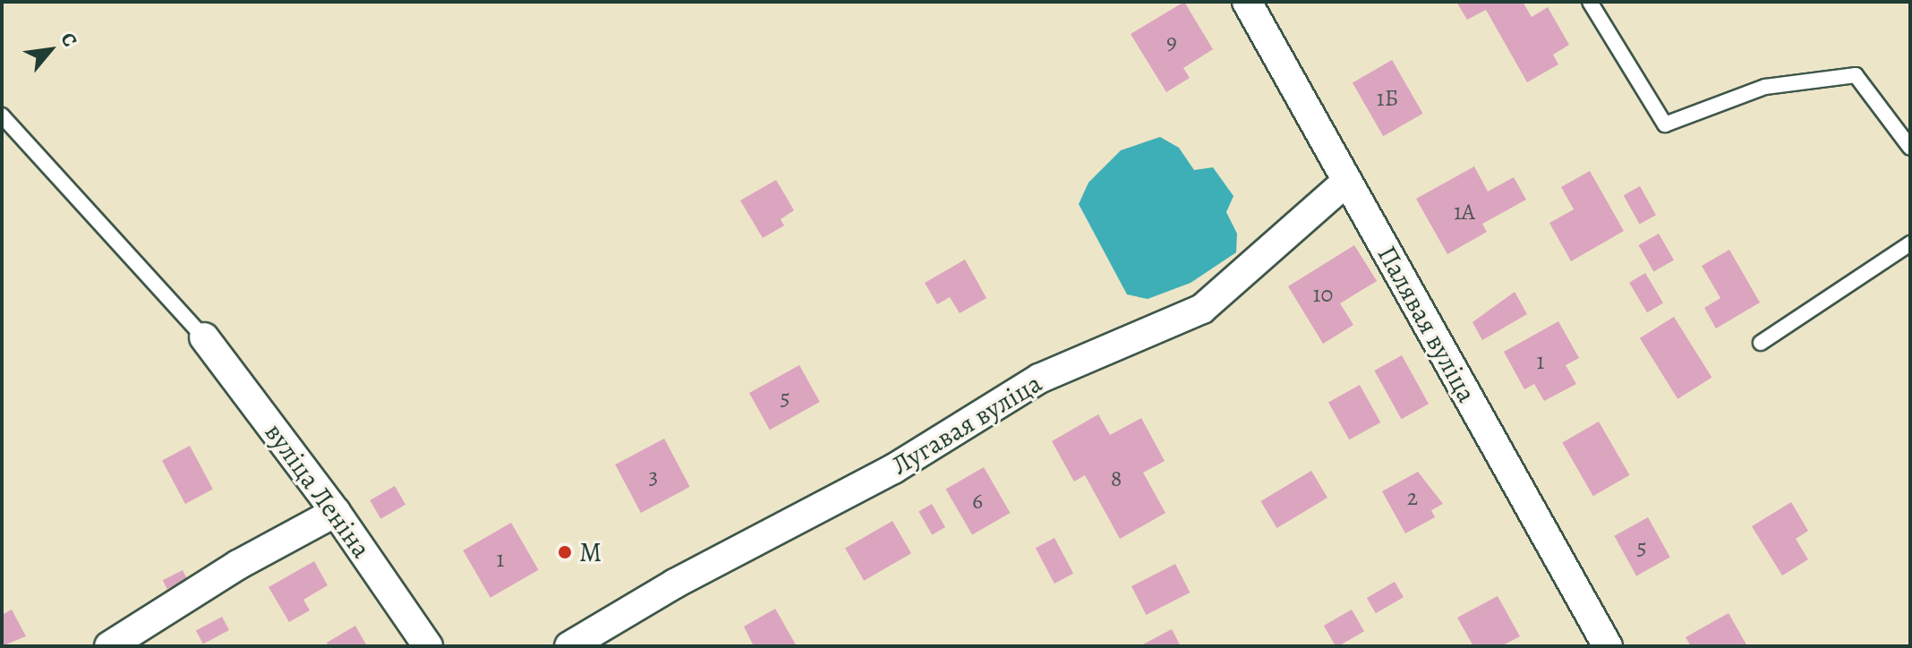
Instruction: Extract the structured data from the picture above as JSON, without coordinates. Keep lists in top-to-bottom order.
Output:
{
  "streets": {
    "street": ["Палявая вуліца", "Лугавая вуліца", "вуліца Леніна"]
  },
  "crossings": [
    ["Палявая вуліца", "Лугавая вуліца"]
  ],
  "places": ["M"],
  "house_numbers": [
    "9",
    "1Б",
    "1А",
    "10",
    "1",
    "5",
    "3",
    "8",
    "2",
    "6",
    "5",
    "1"
  ],
  "north": "top right"
}
